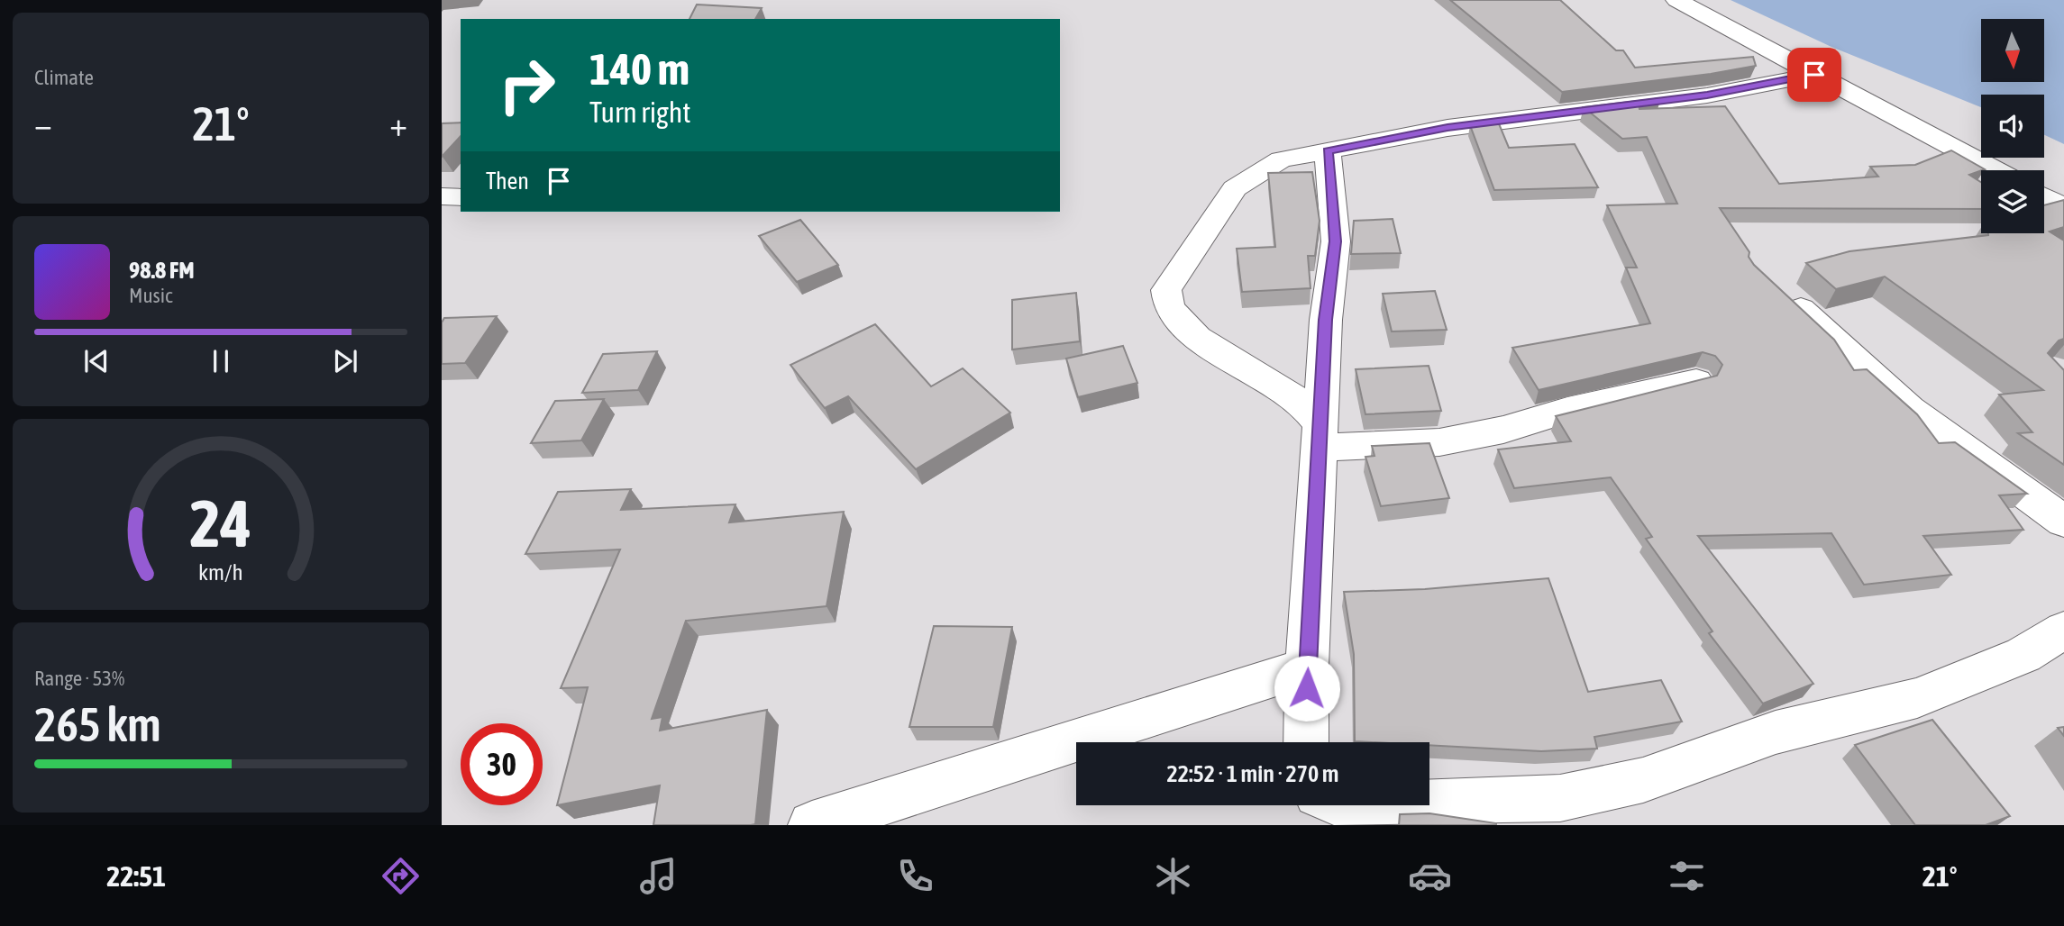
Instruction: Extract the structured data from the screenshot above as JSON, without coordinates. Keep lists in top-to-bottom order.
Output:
{
  "north": "bottom",
  "page": {
    "tile": [
      "Climate",
      ["Range · 53%", "265 km"]
    ],
    "turn": ["140 m", "Turn right"],
    "heat": ["−", "21°", "+"],
    "then": "Then",
    "song": ["98.8 FM", "Music"],
    "limit": "30",
    "trip": "22:52 · 1 min · 270 m",
    "tabs": ["22:51", "21°"],
    "gauge": ["24", "km/h"]
  }
}
